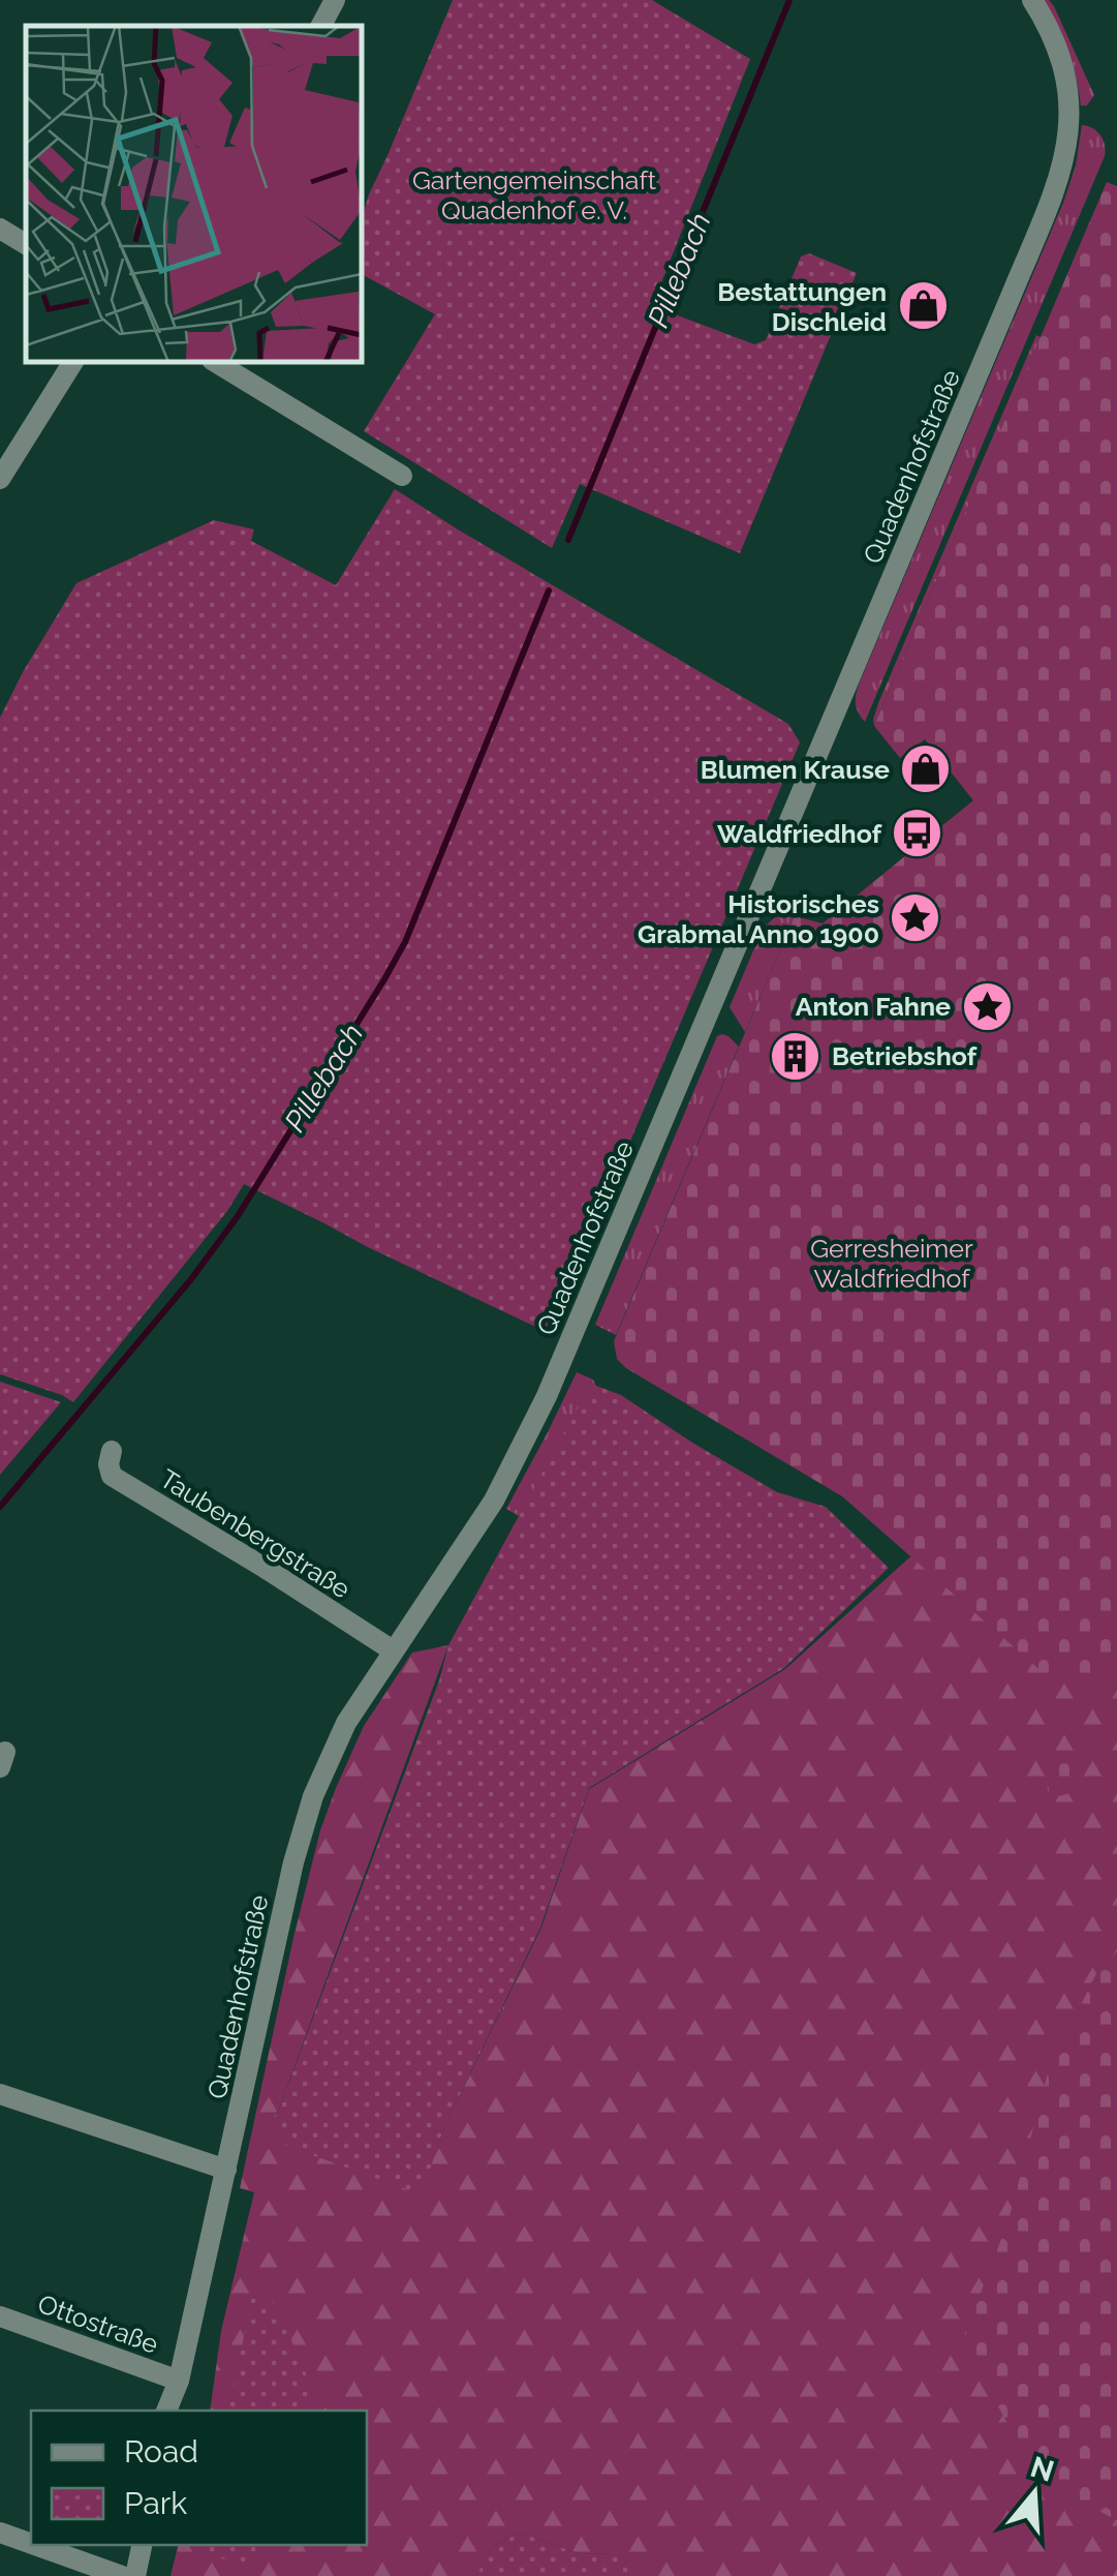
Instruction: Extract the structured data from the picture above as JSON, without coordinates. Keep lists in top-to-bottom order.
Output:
{
  "streets": {
    "street": ["Quadenhofstraße", "Taubenbergstraße", "Ottostraße"]
  },
  "crossings": [
    ["Quadenhofstraße", "Taubenbergstraße"],
    ["Quadenhofstraße", "Ottostraße"]
  ],
  "water": ["Pillebach"],
  "parks": ["Gartengemeinschaft Quadenhof e. V.", "Gerresheimer Waldfriedhof"],
  "places": {
    "shop": ["Bestattungen Dischleid", "Blumen Krause"],
    "bus stop": ["Waldfriedhof"],
    "place": ["Historisches Grabmal Anno 1900", "Anton Fahne"],
    "building": ["Betriebshof"]
  },
  "legend": ["Road", "Park"],
  "north": "top"
}
